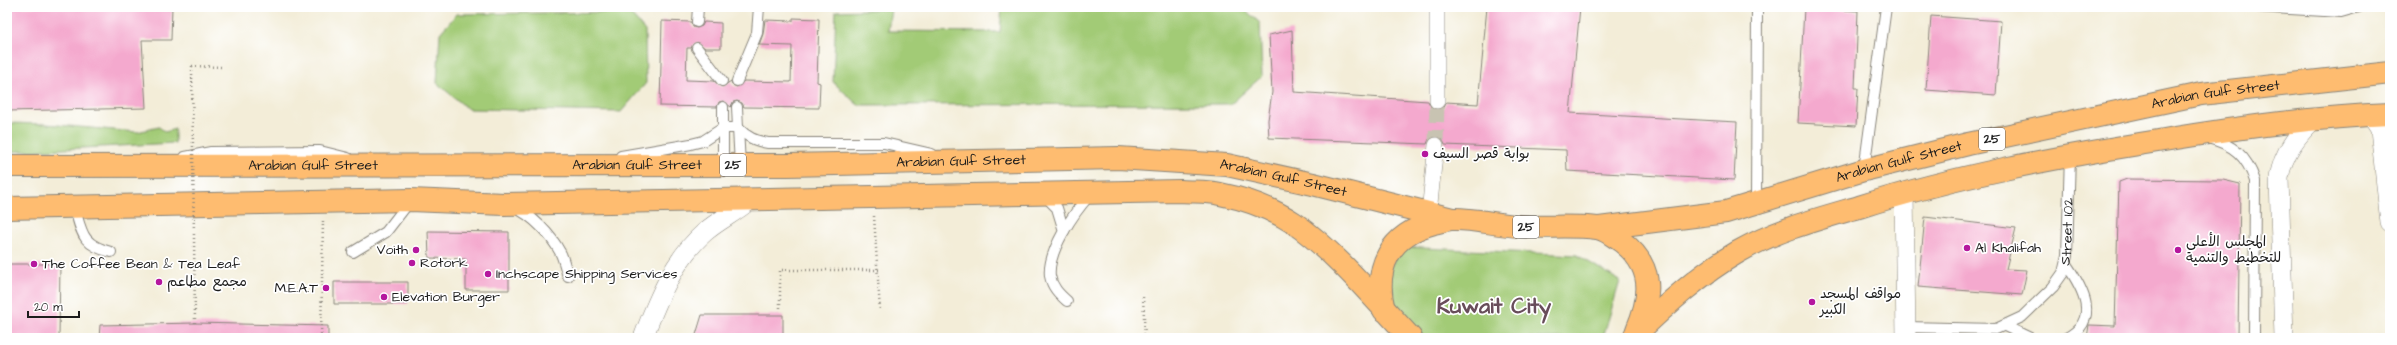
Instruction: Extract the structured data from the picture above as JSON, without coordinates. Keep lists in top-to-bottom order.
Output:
{
  "streets": {
    "main road": ["Arabian Gulf Street", "25"],
    "street": ["Street 102"]
  },
  "crossings": [
    ["Arabian Gulf Street", "25"],
    ["25", "Street 102"]
  ],
  "districts": ["Kuwait City"],
  "places": [
    "بوابة قصر السيف",
    "Al Khalifah",
    "Voith",
    "المجلس الأعلى للتخطيط والتنمية",
    "Rotork",
    "The Coffee Bean & Tea Leaf",
    "Inchscape Shipping Services",
    "مجمع مطاعم",
    "M.E.A.T",
    "Elevation Burger",
    "مواقف المسجد الكبير"
  ],
  "scale_bar": "20 m"
}
